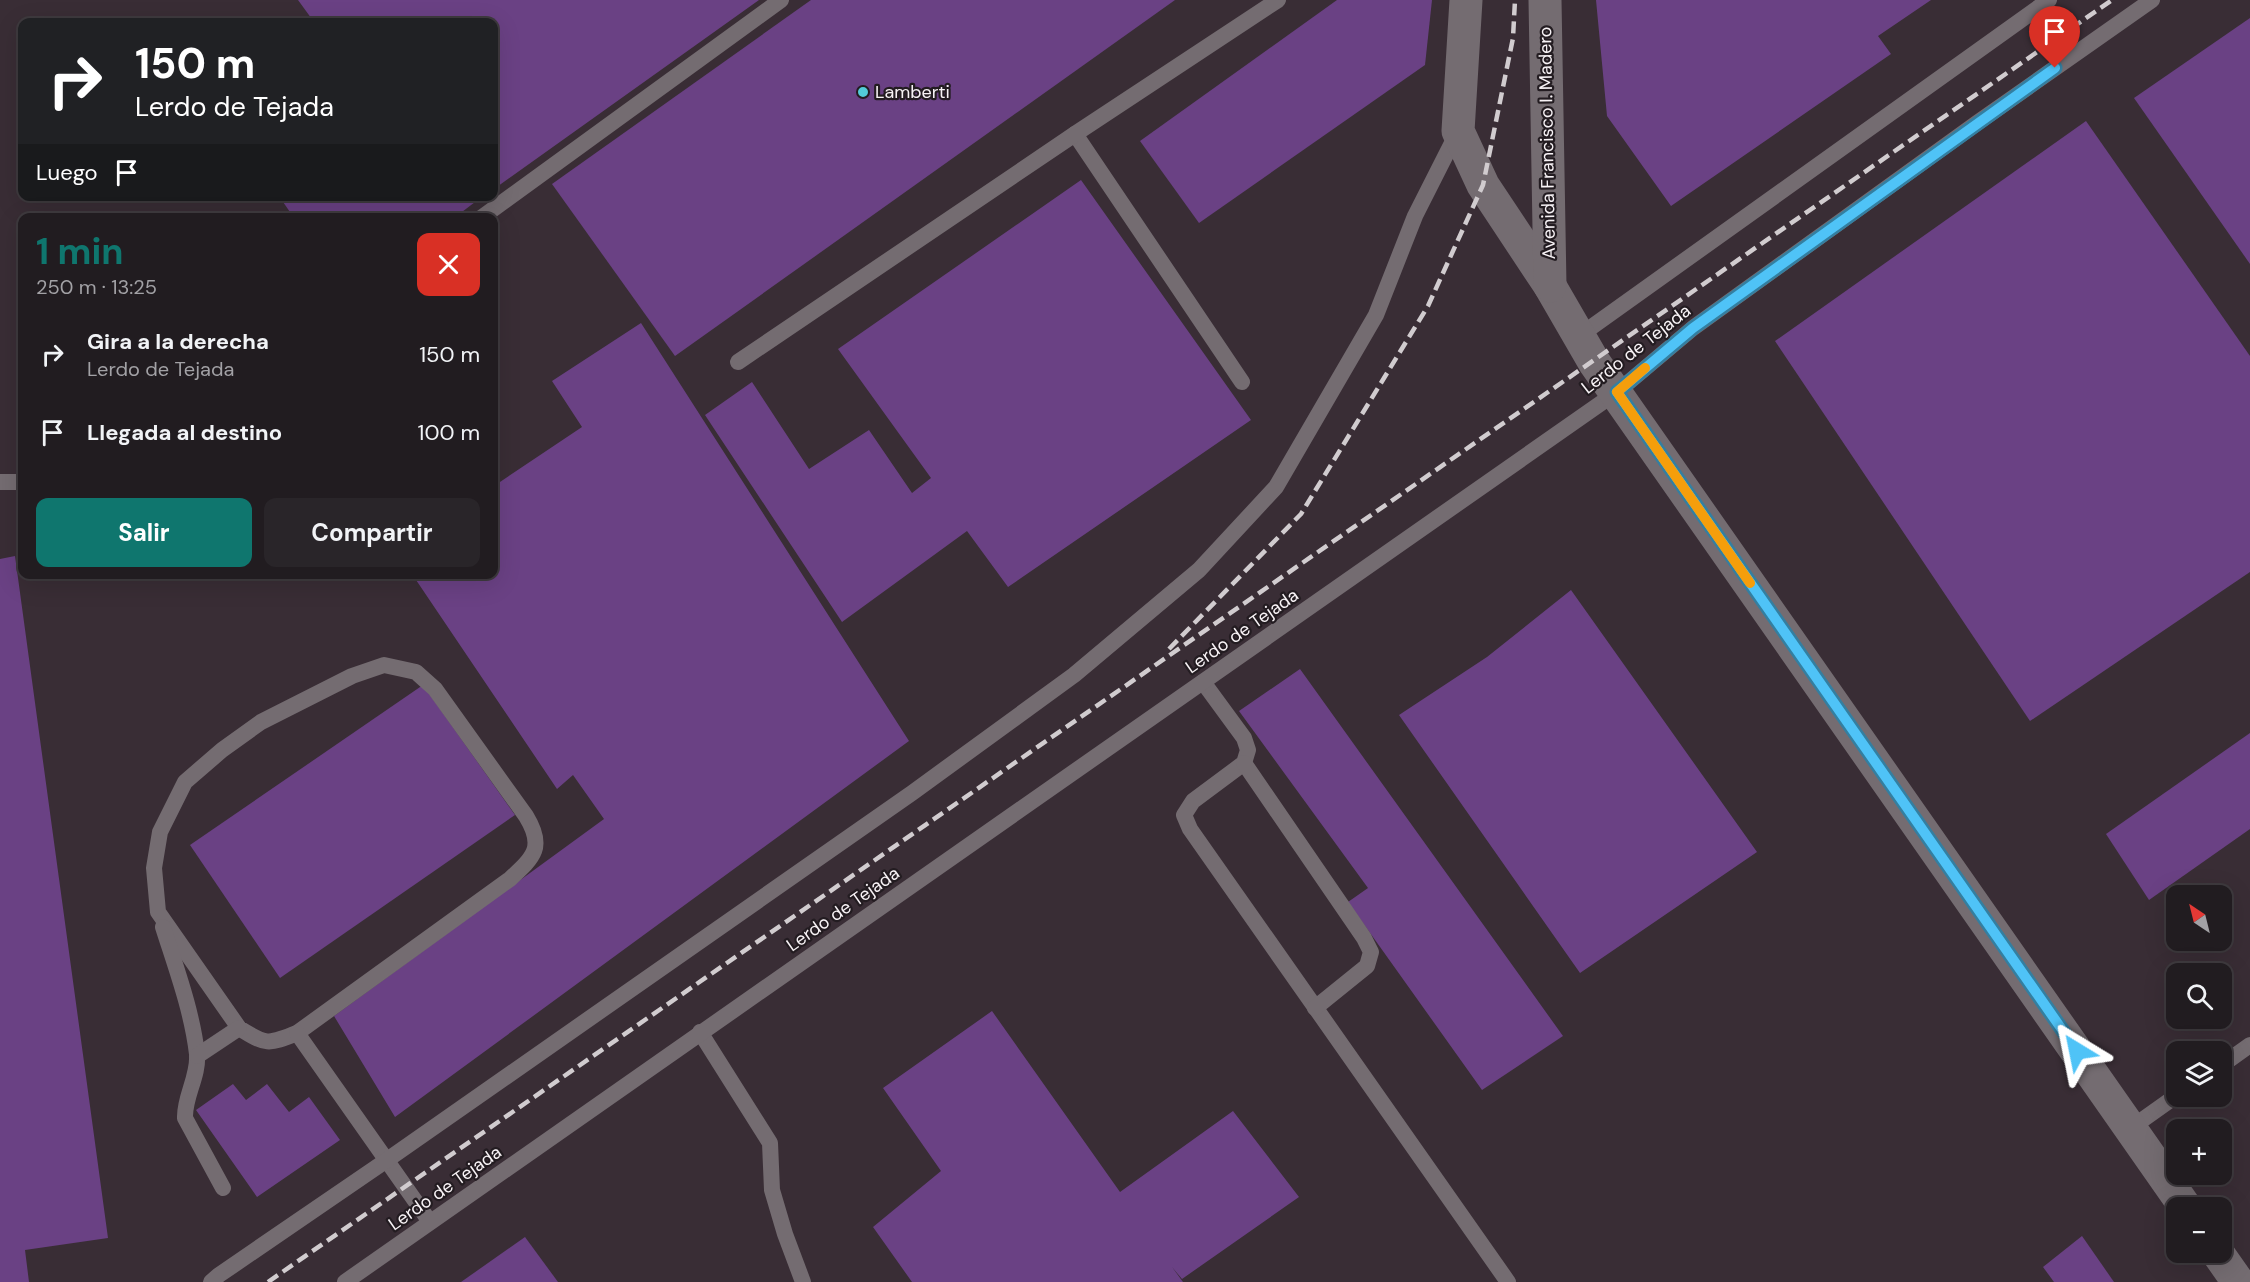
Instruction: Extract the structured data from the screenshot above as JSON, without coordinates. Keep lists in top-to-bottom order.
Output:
{
  "streets": {
    "street": ["Avenida Francisco I. Madero"],
    "lane": ["Lerdo de Tejada"]
  },
  "crossings": [
    ["Avenida Francisco I. Madero", "Lerdo de Tejada"]
  ],
  "places": ["Lamberti"],
  "north": "top left",
  "page": {
    "turn": ["150 m", "Lerdo de Tejada"],
    "then": "Luego",
    "heading": ["1 min", "250 m · 13:25"],
    "list": [
      {
        "name": "Gira a la derecha",
        "note": "Lerdo de Tejada",
        "value": "150 m"
      },
      {
        "name": "Llegada al destino",
        "value": "100 m"
      }
    ],
    "buttons": ["Salir", "Compartir"],
    "map_buttons": ["+", "−"]
  }
}
